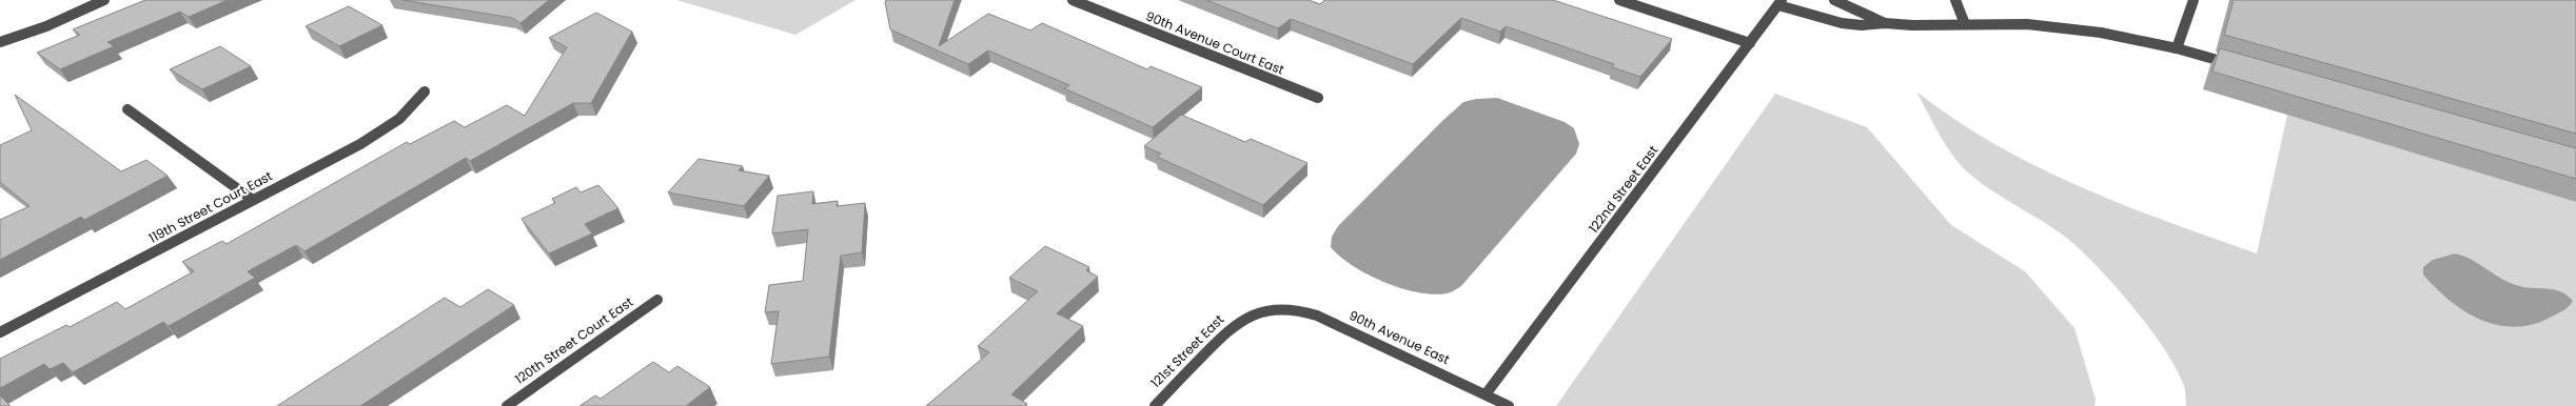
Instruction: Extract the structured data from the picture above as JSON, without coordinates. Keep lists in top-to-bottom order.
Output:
{
  "streets": {
    "street": [
      "90th Avenue Court East",
      "122nd Street East",
      "119th Street Court East",
      "90th Avenue East",
      "120th Street Court East",
      "121st Street East"
    ]
  },
  "crossings": [
    ["122nd Street East", "90th Avenue East"],
    ["90th Avenue East", "121st Street East"]
  ]
}
